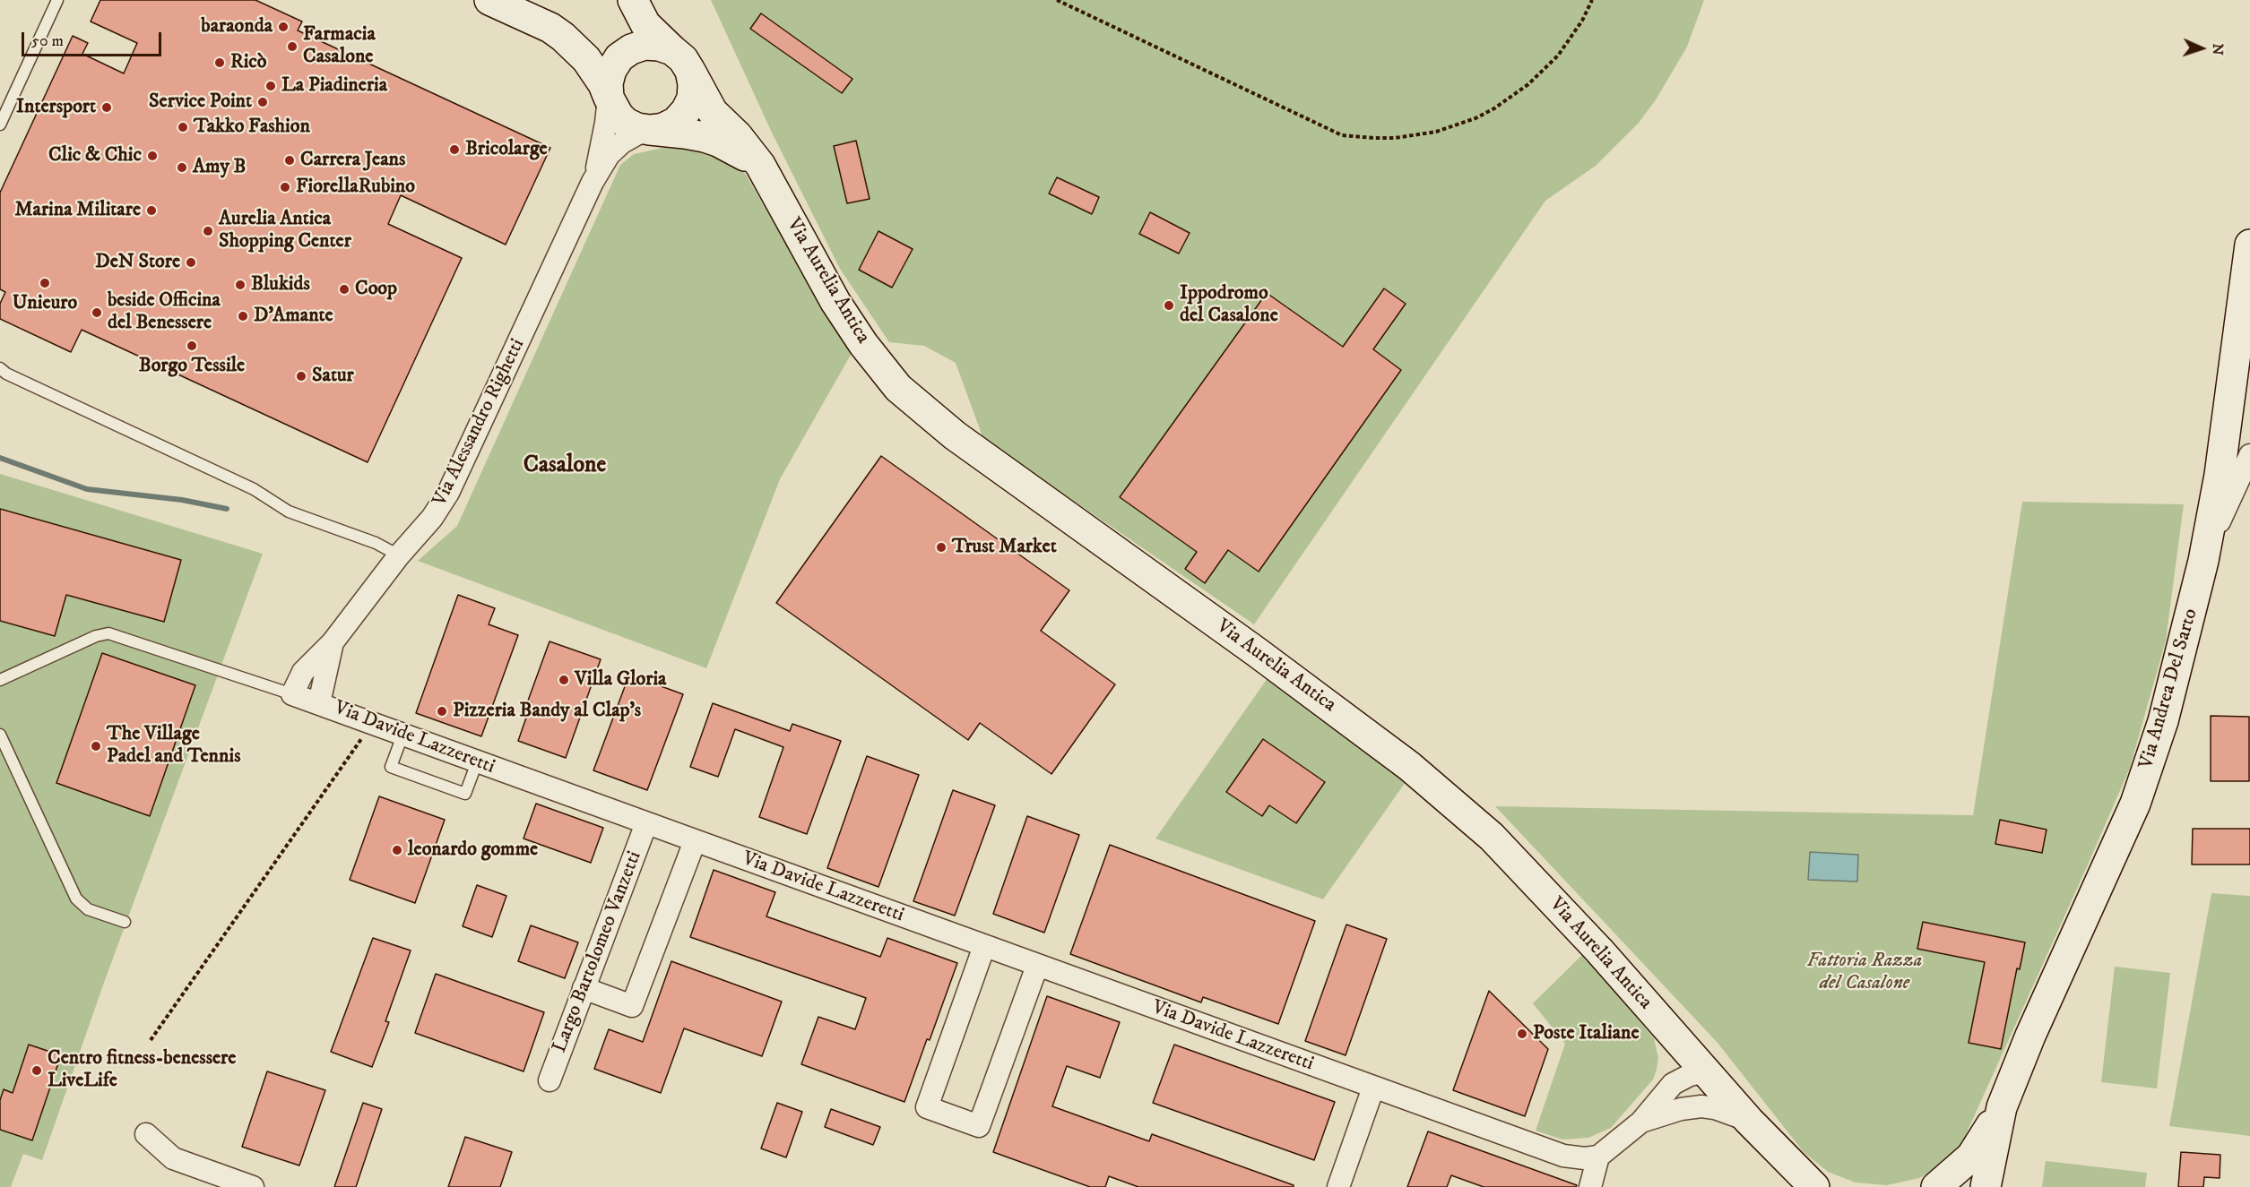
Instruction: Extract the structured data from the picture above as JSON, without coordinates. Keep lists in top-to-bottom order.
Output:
{
  "streets": {
    "street": [
      "Via Aurelia Antica",
      "Via Alessandro Righetti",
      "Via Andrea Del Sarto",
      "Via Davide Lazzeretti",
      "Largo Bartolomeo Vanzetti"
    ]
  },
  "crossings": [
    ["Via Alessandro Righetti", "Via Davide Lazzeretti"],
    ["Via Davide Lazzeretti", "Largo Bartolomeo Vanzetti"]
  ],
  "districts": ["Casalone"],
  "parks": ["Fattoria Razza del Casalone"],
  "places": [
    "baraonda",
    "Farmacia Casalone",
    "Ricò",
    "La Piadineria",
    "Service Point",
    "Intersport",
    "Takko Fashion",
    "Bricolarge",
    "Clic & Chic",
    "Carrera Jeans",
    "Amy B",
    "FiorellaRubino",
    "Marina Militare",
    "Aurelia Antica Shopping Center",
    "DeN Store",
    "Unieuro",
    "Blukids",
    "Coop",
    "Ippodromo del Casalone",
    "beside Officina del Benessere",
    "D'Amante",
    "Borgo Tessile",
    "Satur",
    "Trust Market",
    "Villa Gloria",
    "Pizzeria Bandy al Clap's",
    "The Village Padel and Tennis",
    "leonardo gomme",
    "Poste Italiane",
    "Centro fitness-benessere LiveLife"
  ],
  "scale_bar": "50 m",
  "north": "right"
}
